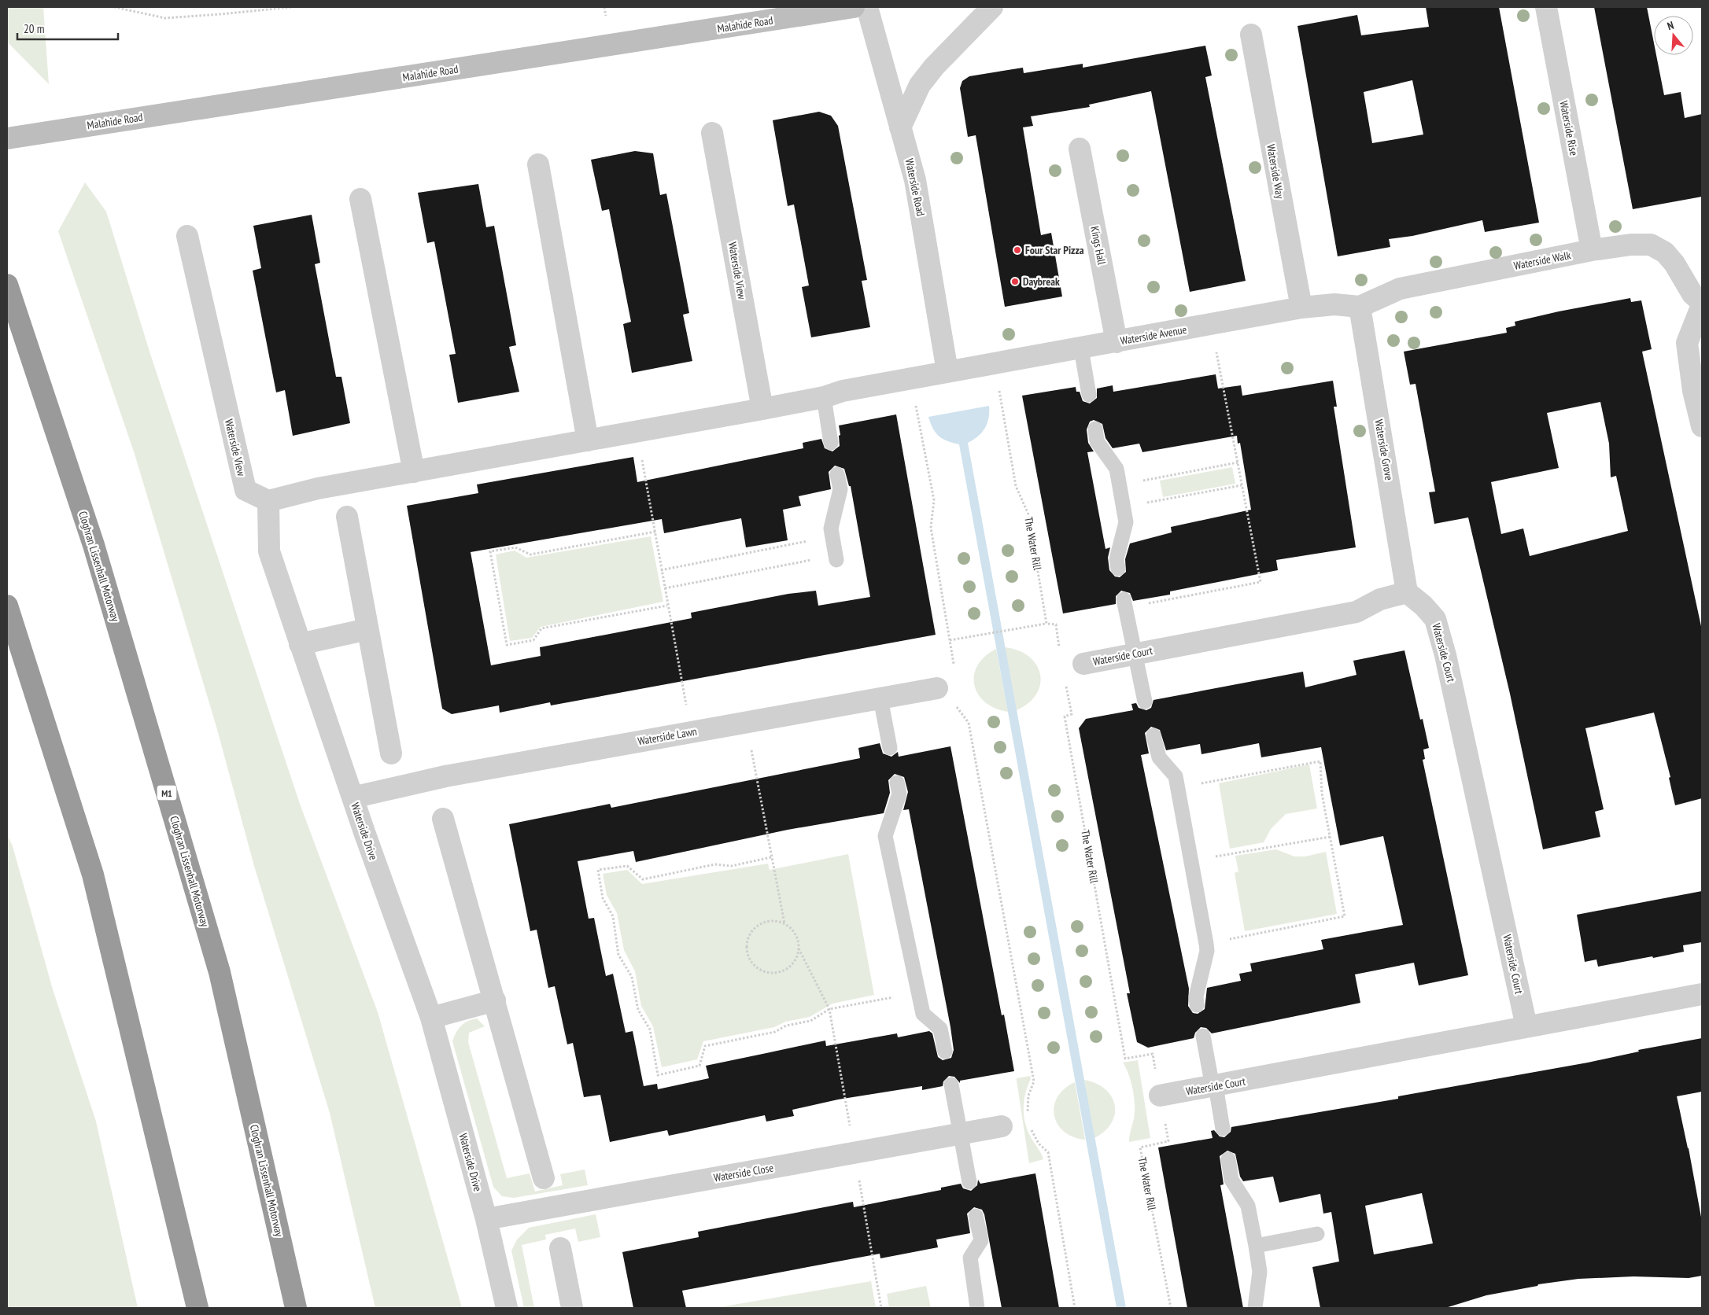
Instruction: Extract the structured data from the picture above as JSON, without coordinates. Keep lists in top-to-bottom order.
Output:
{
  "streets": {
    "highway": ["Cloghran Lissenhall Motorway", "M1"],
    "main road": ["Malahide Road"],
    "street": [
      "Waterside Rise",
      "Waterside Way",
      "Waterside Road",
      "Kings Hall",
      "Waterside Walk",
      "Waterside View",
      "Waterside Avenue",
      "Waterside Grove",
      "Waterside Court",
      "Waterside Lawn",
      "Waterside Drive",
      "Waterside Close"
    ],
    "path": ["The Water Rill"]
  },
  "crossings": [
    ["Waterside Rise", "Waterside Walk"],
    ["Waterside Way", "Waterside Avenue"],
    ["Waterside Road", "Waterside Avenue"],
    ["Kings Hall", "Waterside Avenue"],
    ["Waterside Walk", "Waterside Avenue"],
    ["Waterside Walk", "Waterside Grove"],
    ["Waterside View", "Waterside Drive"],
    ["Waterside Avenue", "Waterside Grove"],
    ["Waterside Avenue", "The Water Rill"],
    ["Waterside Grove", "Waterside Court"],
    ["The Water Rill", "Waterside Court"],
    ["Waterside Lawn", "Waterside Drive"],
    ["Waterside Drive", "Waterside Close"]
  ],
  "places": ["Four Star Pizza", "Daybreak"],
  "scale_bar": "20 m",
  "north": "top"
}
